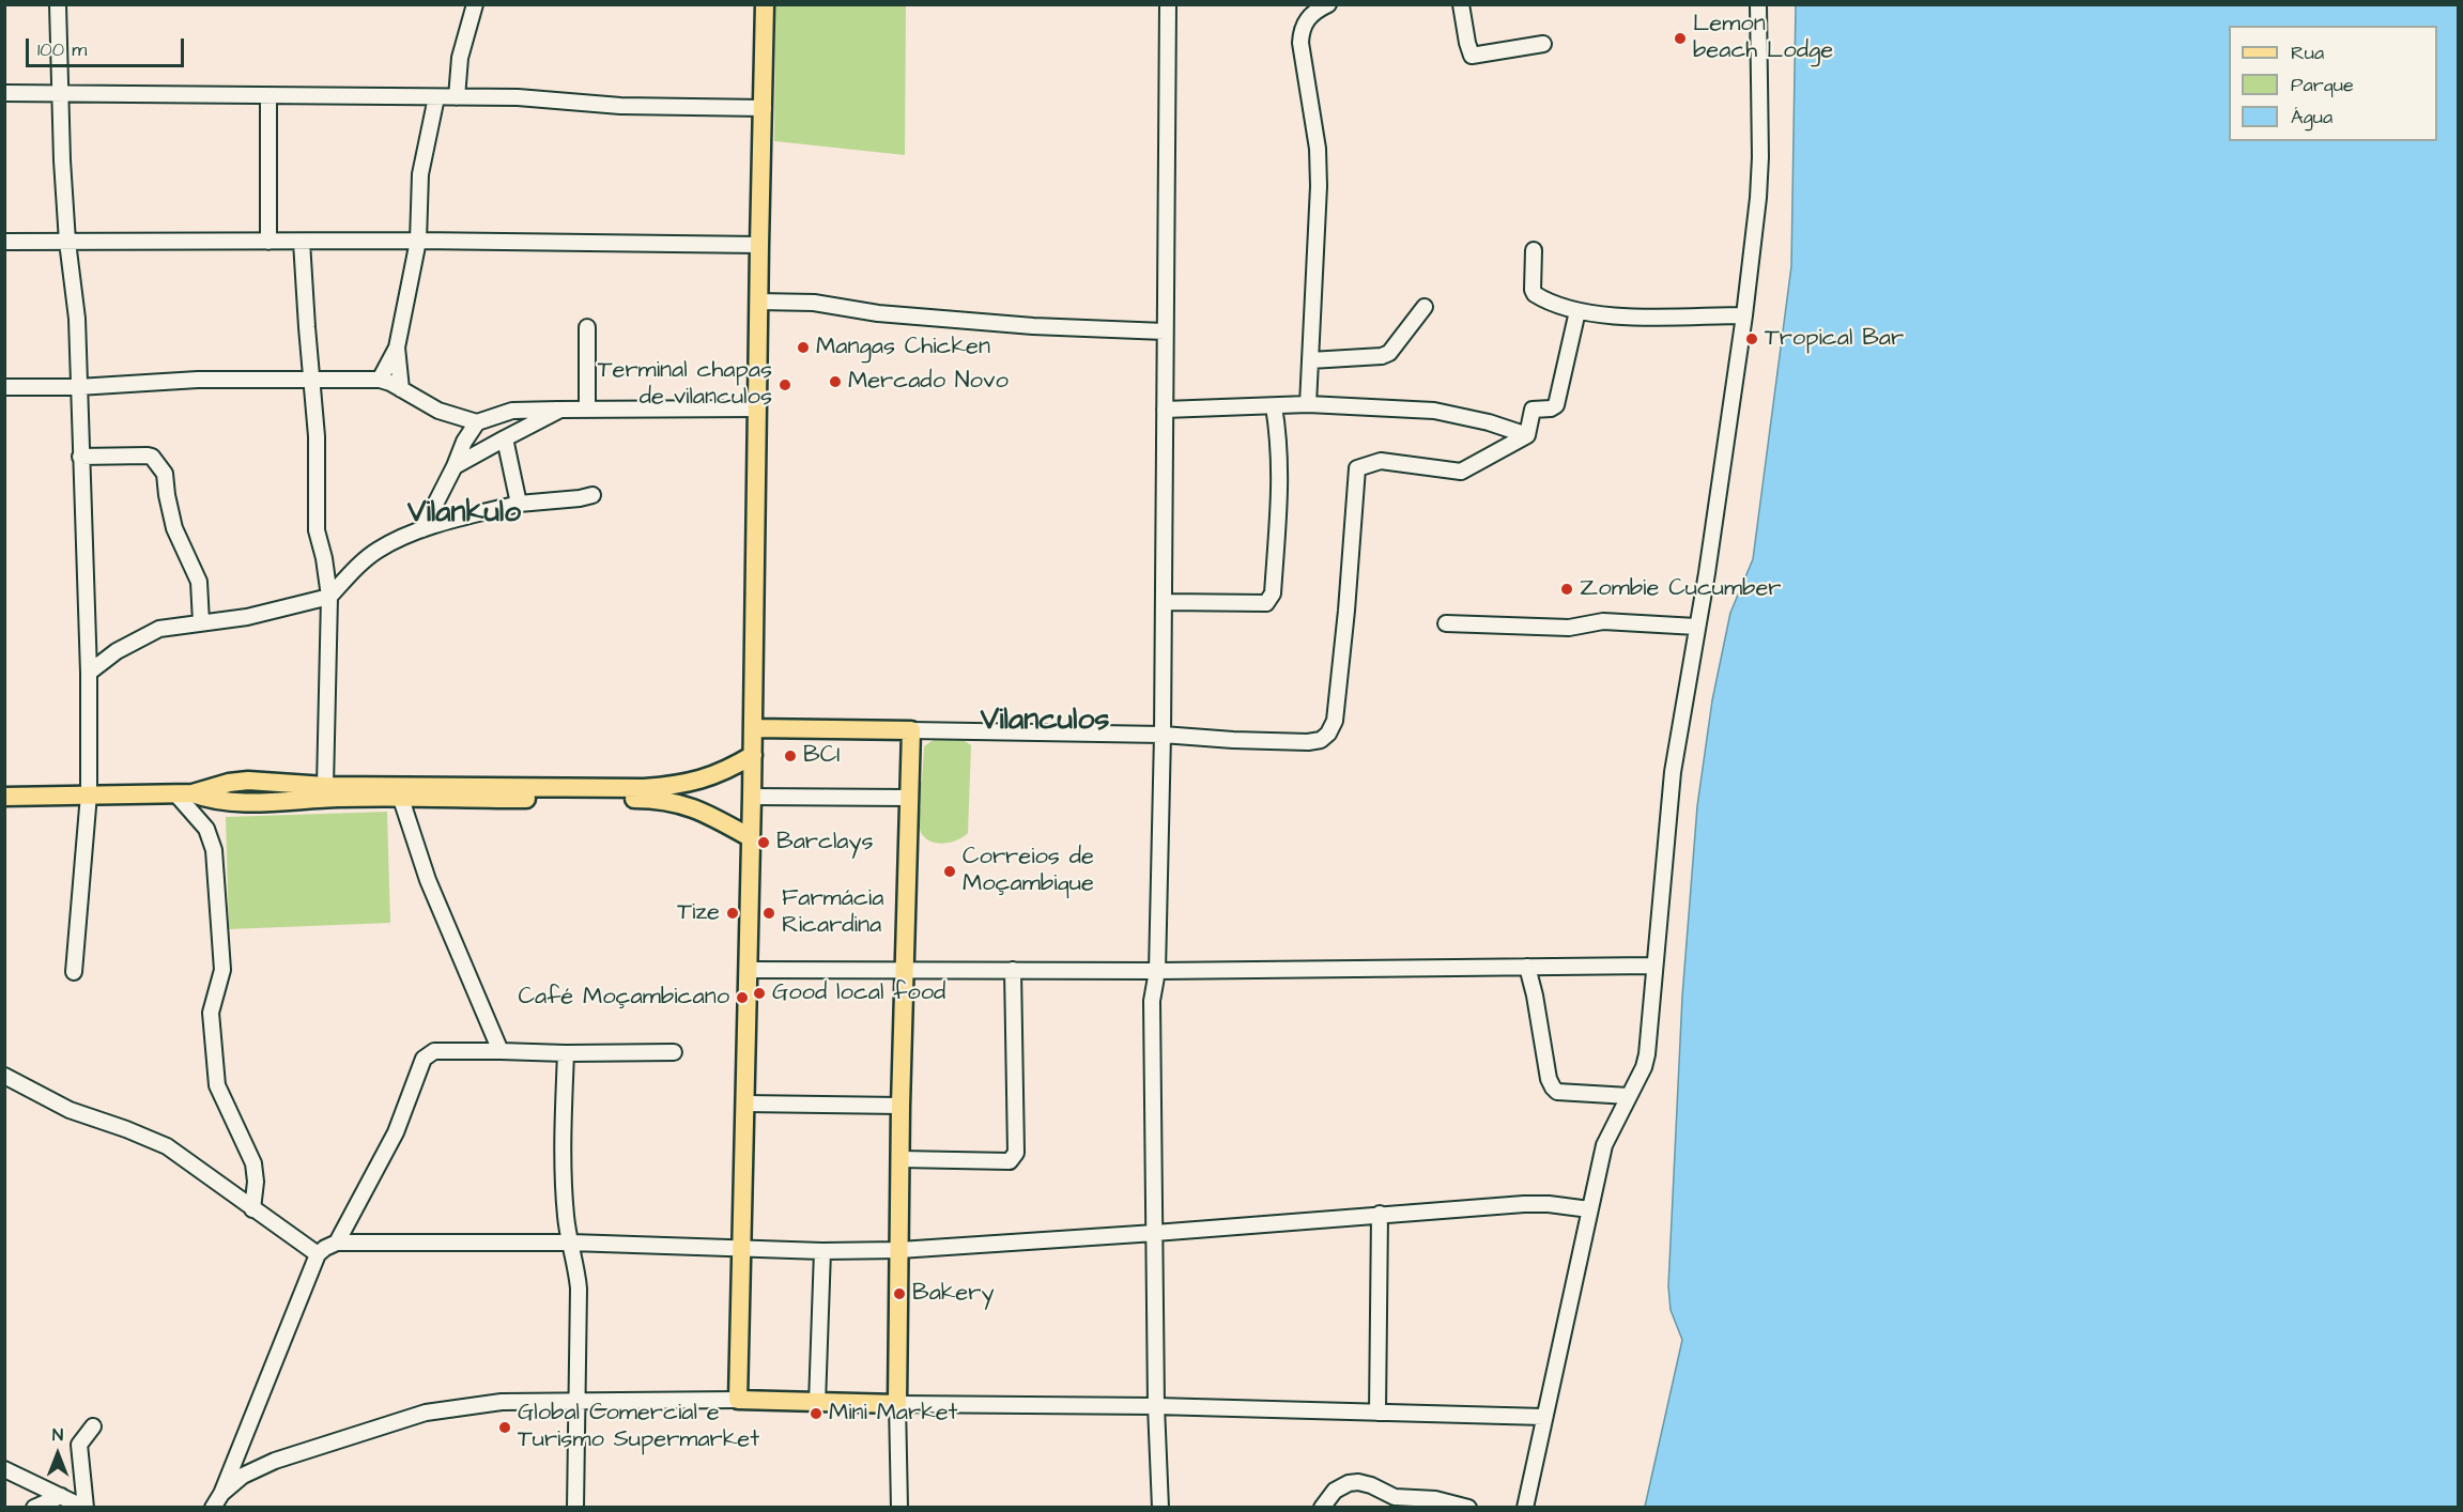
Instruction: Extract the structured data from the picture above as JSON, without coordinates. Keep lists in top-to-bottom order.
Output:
{
  "districts": ["Vilankulo", "Vilanculos"],
  "places": [
    "Lemon beach Lodge",
    "Tropical Bar",
    "Mangas Chicken",
    "Mercado Novo",
    "Terminal chapas de vilanculos",
    "Zombie Cucumber",
    "BCI",
    "Barclays",
    "Correios de Moçambique",
    "Tize",
    "Farmácia Ricardina",
    "Good local food",
    "Café Moçambicano",
    "Bakery",
    "Mini Market",
    "Global Comercial e Turismo Supermarket"
  ],
  "legend": ["Rua", "Parque", "Água"],
  "scale_bar": "100 m",
  "north": "top"
}
